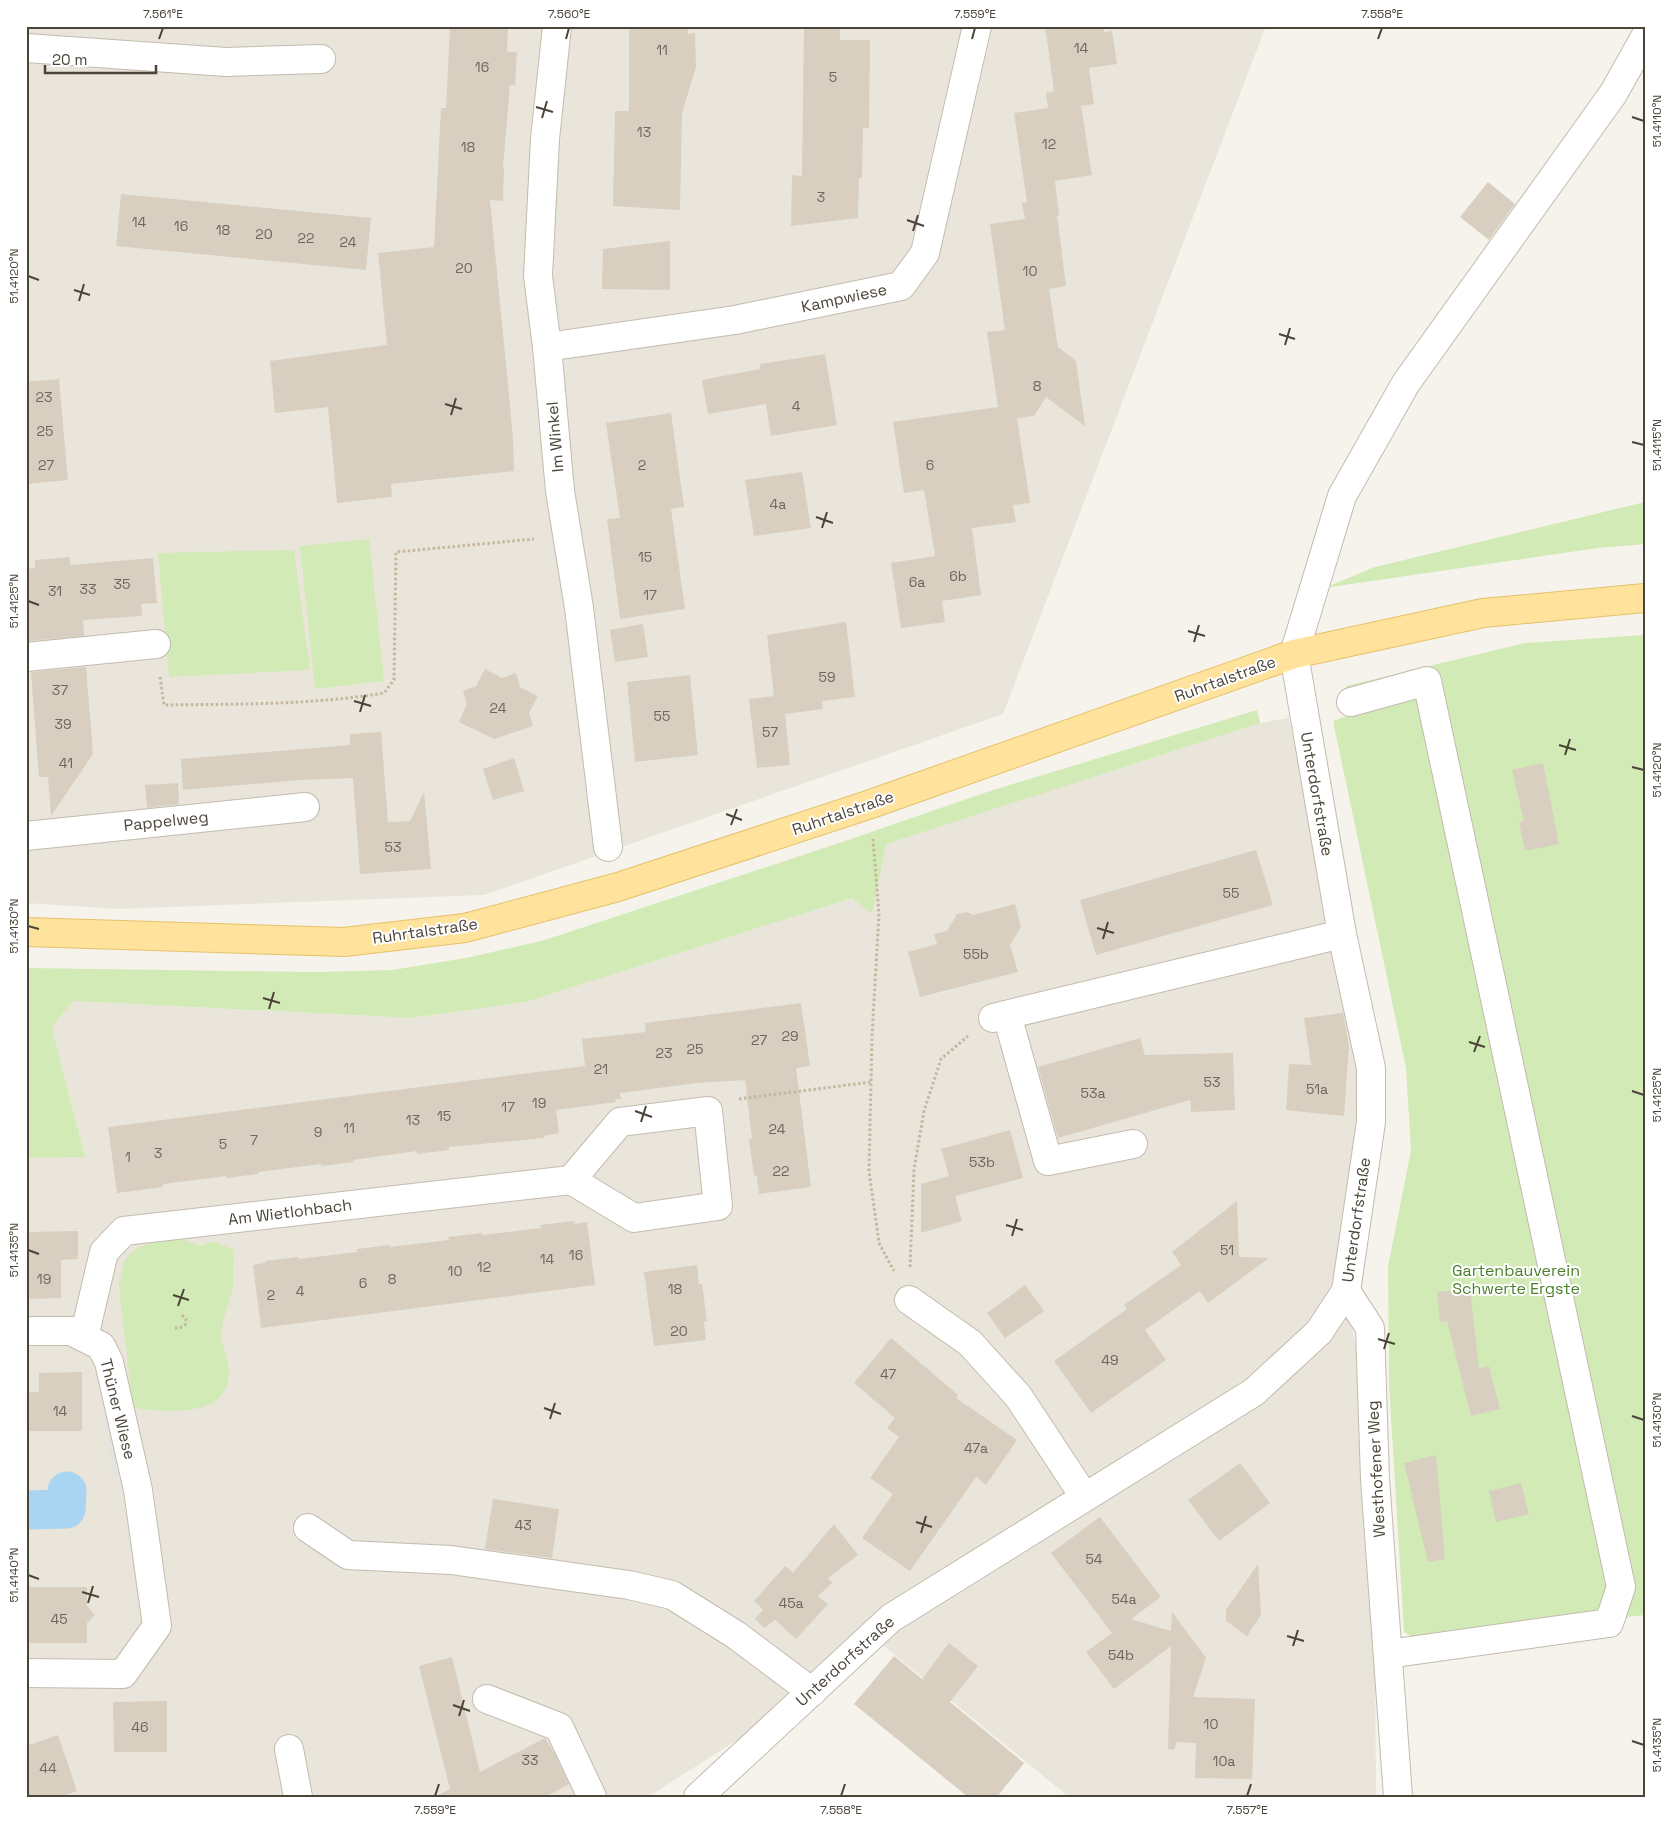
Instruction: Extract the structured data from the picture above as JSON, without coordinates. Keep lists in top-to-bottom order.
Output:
{
  "streets": {
    "main road": ["Ruhrtalstraße"],
    "street": [
      "Kampwiese",
      "Im Winkel",
      "Unterdorfstraße",
      "Pappelweg",
      "Am Wietlohbach",
      "Thüner Wiese",
      "Westhofener Weg"
    ]
  },
  "crossings": [
    ["Kampwiese", "Im Winkel"],
    ["Ruhrtalstraße", "Unterdorfstraße"],
    ["Unterdorfstraße", "Westhofener Weg"],
    ["Am Wietlohbach", "Thüner Wiese"]
  ],
  "parks": ["Gartenbauverein Schwerte Ergste"],
  "house_numbers": [
    "14",
    "11",
    "16",
    "5",
    "13",
    "12",
    "18",
    "3",
    "14",
    "16",
    "18",
    "20",
    "22",
    "24",
    "20",
    "10",
    "8",
    "23",
    "4",
    "25",
    "27",
    "2",
    "6",
    "4a",
    "15",
    "6b",
    "6a",
    "35",
    "33",
    "31",
    "17",
    "59",
    "37",
    "24",
    "55",
    "39",
    "57",
    "41",
    "53",
    "55",
    "55b",
    "29",
    "27",
    "25",
    "23",
    "21",
    "53",
    "51a",
    "53a",
    "19",
    "17",
    "15",
    "13",
    "11",
    "24",
    "9",
    "7",
    "5",
    "3",
    "1",
    "53b",
    "22",
    "51",
    "16",
    "14",
    "12",
    "10",
    "19",
    "8",
    "6",
    "18",
    "4",
    "2",
    "20",
    "49",
    "47",
    "14",
    "47a",
    "43",
    "54",
    "54a",
    "45a",
    "45",
    "54b",
    "10",
    "46",
    "33",
    "10a",
    "44"
  ],
  "scale_bar": "20 m",
  "coordinates": [
    "7.561°E",
    "7.560°E",
    "7.559°E",
    "7.558°E",
    "51.4110°N",
    "51.4120°N",
    "51.4115°N",
    "51.4125°N",
    "51.4130°N",
    "51.4135°N",
    "51.4140°N",
    "7.557°E"
  ]
}
